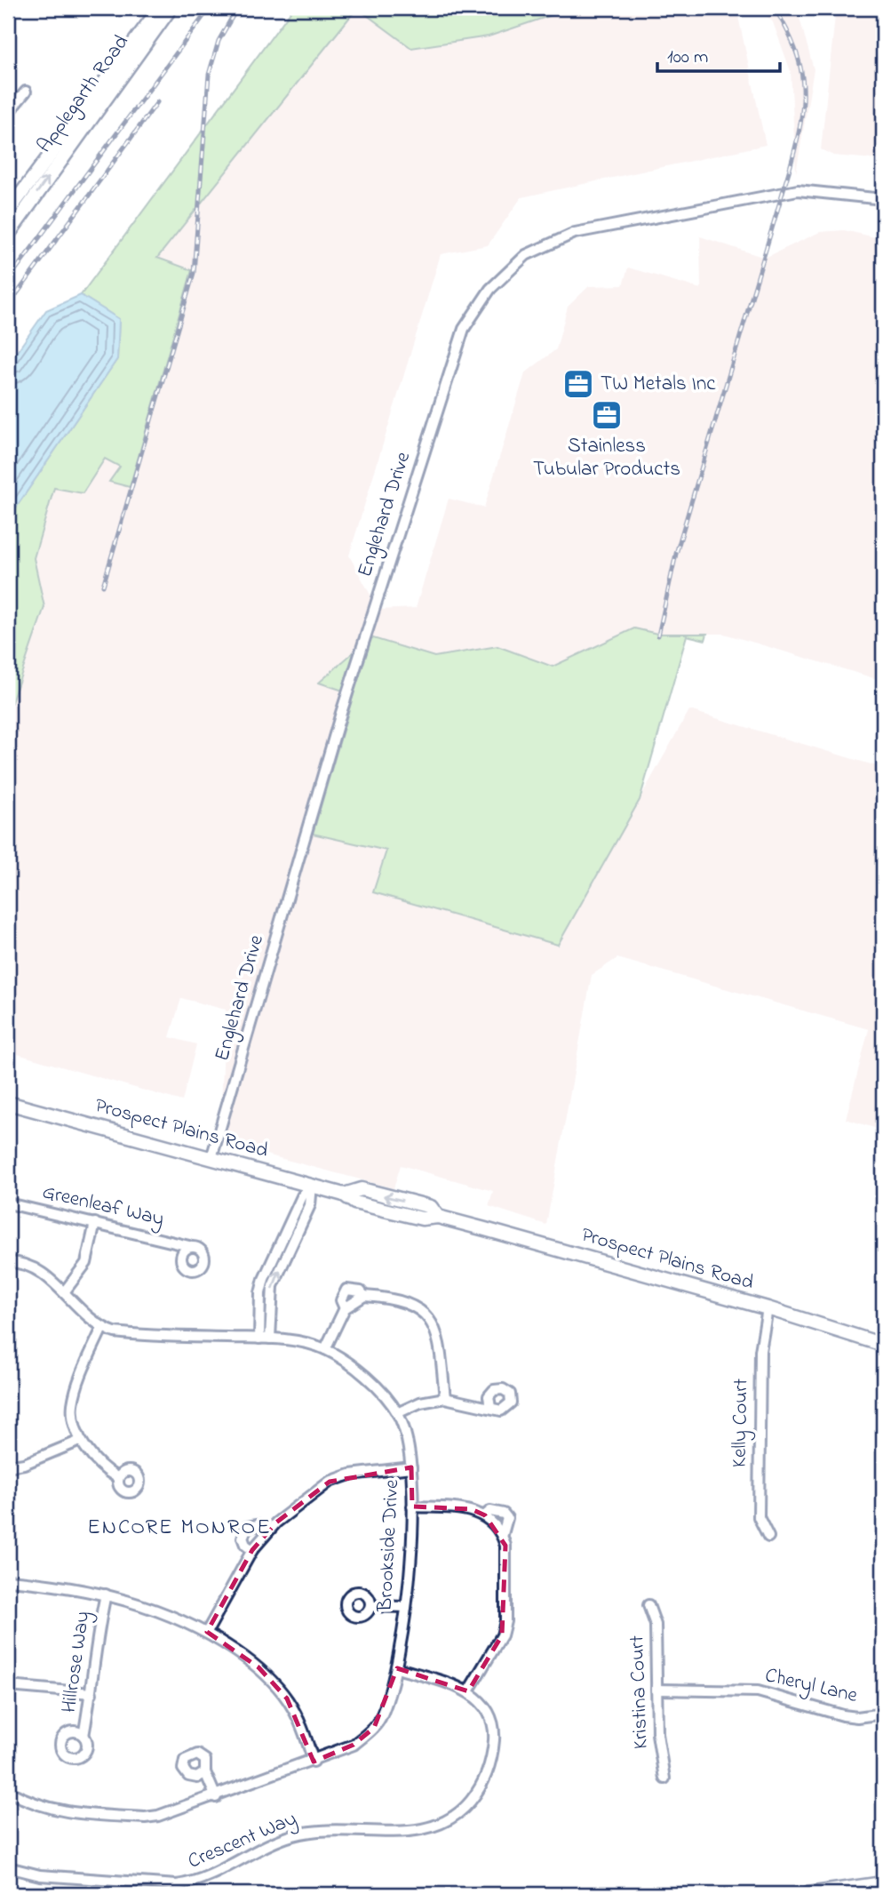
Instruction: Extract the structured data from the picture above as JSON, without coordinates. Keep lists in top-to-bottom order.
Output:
{
  "streets": {
    "street": [
      "Applegarth Road",
      "Englehard Drive",
      "Prospect Plains Road",
      "Greenleaf Way",
      "Kelly Court",
      "Brookside Drive",
      "Hillrose Way",
      "Cheryl Lane",
      "Kristina Court",
      "Crescent Way"
    ]
  },
  "crossings": [
    ["Englehard Drive", "Prospect Plains Road"],
    ["Prospect Plains Road", "Kelly Court"],
    ["Brookside Drive", "Crescent Way"],
    ["Cheryl Lane", "Kristina Court"]
  ],
  "districts": ["ENCORE MONROE"],
  "places": {
    "office": ["TW Metals Inc", "Stainless Tubular Products"]
  },
  "scale_bar": "100 m"
}
